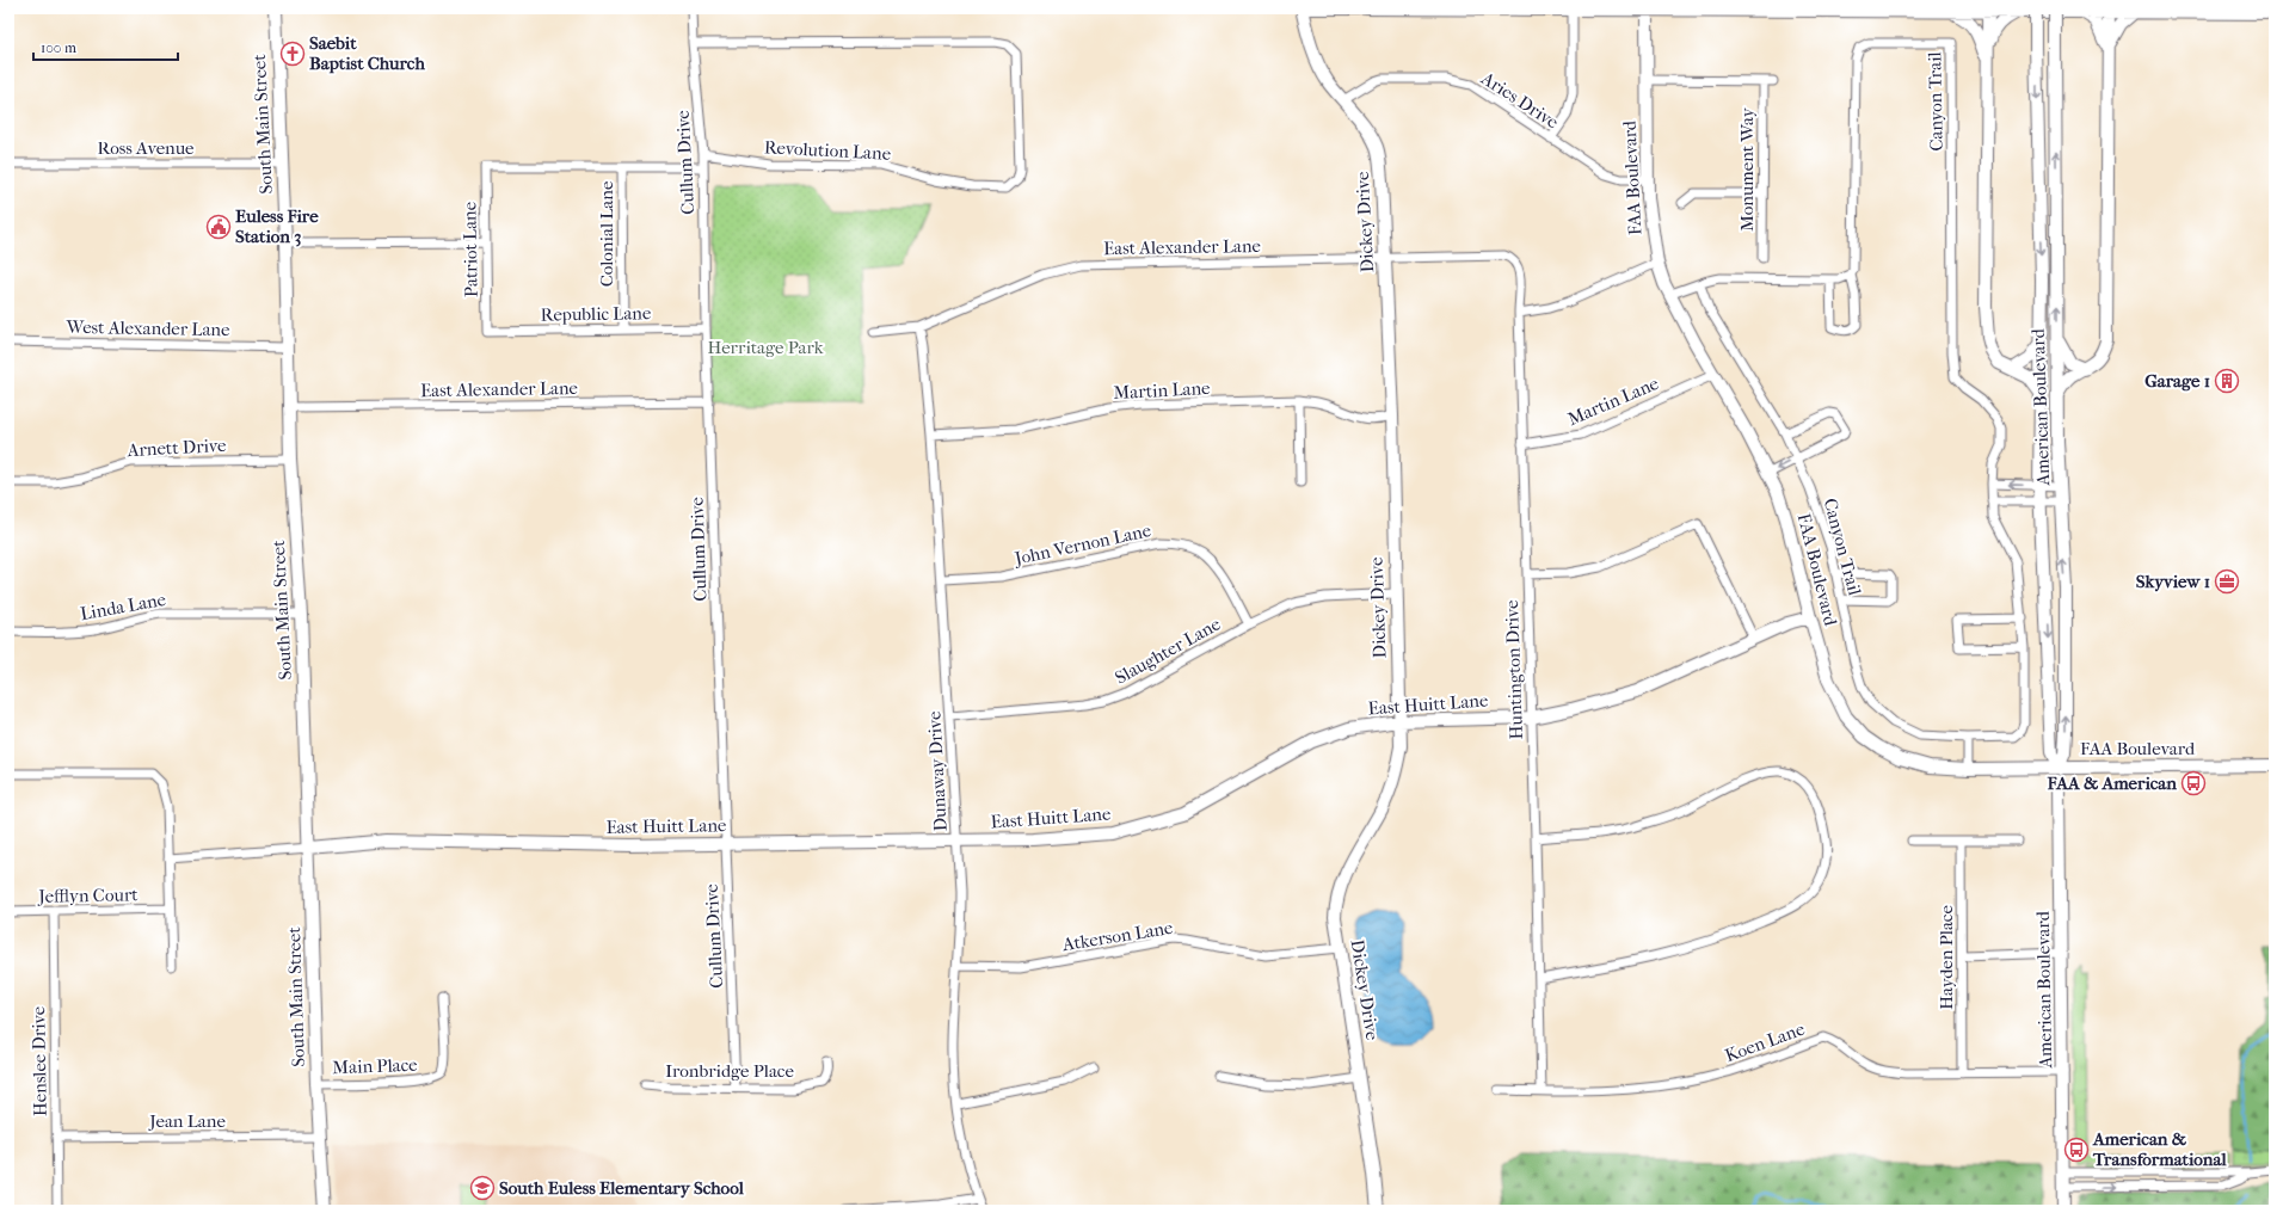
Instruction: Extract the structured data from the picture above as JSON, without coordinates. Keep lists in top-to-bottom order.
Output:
{
  "streets": {
    "street": [
      "Aries Drive",
      "Canyon Trail",
      "South Main Street",
      "Ross Avenue",
      "Revolution Lane",
      "Cullum Drive",
      "Monument Way",
      "FAA Boulevard",
      "Dickey Drive",
      "Colonial Lane",
      "East Alexander Lane",
      "Patriot Lane",
      "Republic Lane",
      "West Alexander Lane",
      "Martin Lane",
      "American Boulevard",
      "Arnett Drive",
      "John Vernon Lane",
      "Linda Lane",
      "Slaughter Lane",
      "Huntington Drive",
      "East Huitt Lane",
      "Dunaway Drive",
      "Jefflyn Court",
      "Atkerson Lane",
      "Hayden Place",
      "Koen Lane",
      "Henslee Drive",
      "Main Place",
      "Ironbridge Place",
      "Jean Lane"
    ]
  },
  "crossings": [
    ["Aries Drive", "FAA Boulevard"],
    ["Aries Drive", "Dickey Drive"],
    ["South Main Street", "Ross Avenue"],
    ["South Main Street", "East Alexander Lane"],
    ["South Main Street", "West Alexander Lane"],
    ["South Main Street", "Arnett Drive"],
    ["South Main Street", "Linda Lane"],
    ["South Main Street", "East Huitt Lane"],
    ["South Main Street", "Main Place"],
    ["South Main Street", "Jean Lane"],
    ["Revolution Lane", "Cullum Drive"],
    ["Cullum Drive", "East Alexander Lane"],
    ["Cullum Drive", "Republic Lane"],
    ["Cullum Drive", "East Huitt Lane"],
    ["Cullum Drive", "Ironbridge Place"],
    ["FAA Boulevard", "Martin Lane"],
    ["FAA Boulevard", "American Boulevard"],
    ["FAA Boulevard", "East Huitt Lane"],
    ["Dickey Drive", "East Alexander Lane"],
    ["Dickey Drive", "Martin Lane"],
    ["Dickey Drive", "Slaughter Lane"],
    ["Dickey Drive", "East Huitt Lane"],
    ["Dickey Drive", "Atkerson Lane"],
    ["Colonial Lane", "Patriot Lane"],
    ["Colonial Lane", "Republic Lane"],
    ["East Alexander Lane", "Huntington Drive"],
    ["East Alexander Lane", "Dunaway Drive"],
    ["Patriot Lane", "Republic Lane"],
    ["Martin Lane", "Huntington Drive"],
    ["Martin Lane", "Dunaway Drive"],
    ["American Boulevard", "Koen Lane"],
    ["John Vernon Lane", "Slaughter Lane"],
    ["John Vernon Lane", "Dunaway Drive"],
    ["Slaughter Lane", "Dunaway Drive"],
    ["Huntington Drive", "East Huitt Lane"],
    ["Huntington Drive", "Koen Lane"],
    ["East Huitt Lane", "Dunaway Drive"],
    ["Dunaway Drive", "Atkerson Lane"],
    ["Jefflyn Court", "Henslee Drive"],
    ["Hayden Place", "Koen Lane"],
    ["Henslee Drive", "Jean Lane"]
  ],
  "parks": ["Herritage Park"],
  "places": {
    "church": ["Saebit Baptist Church"],
    "public building": ["Euless Fire Station 3"],
    "building": ["Garage 1"],
    "office": ["Skyview 1"],
    "bus stop": ["FAA & American", "American & Transformational"],
    "school or university": ["South Euless Elementary School"]
  },
  "scale_bar": "100 m"
}
